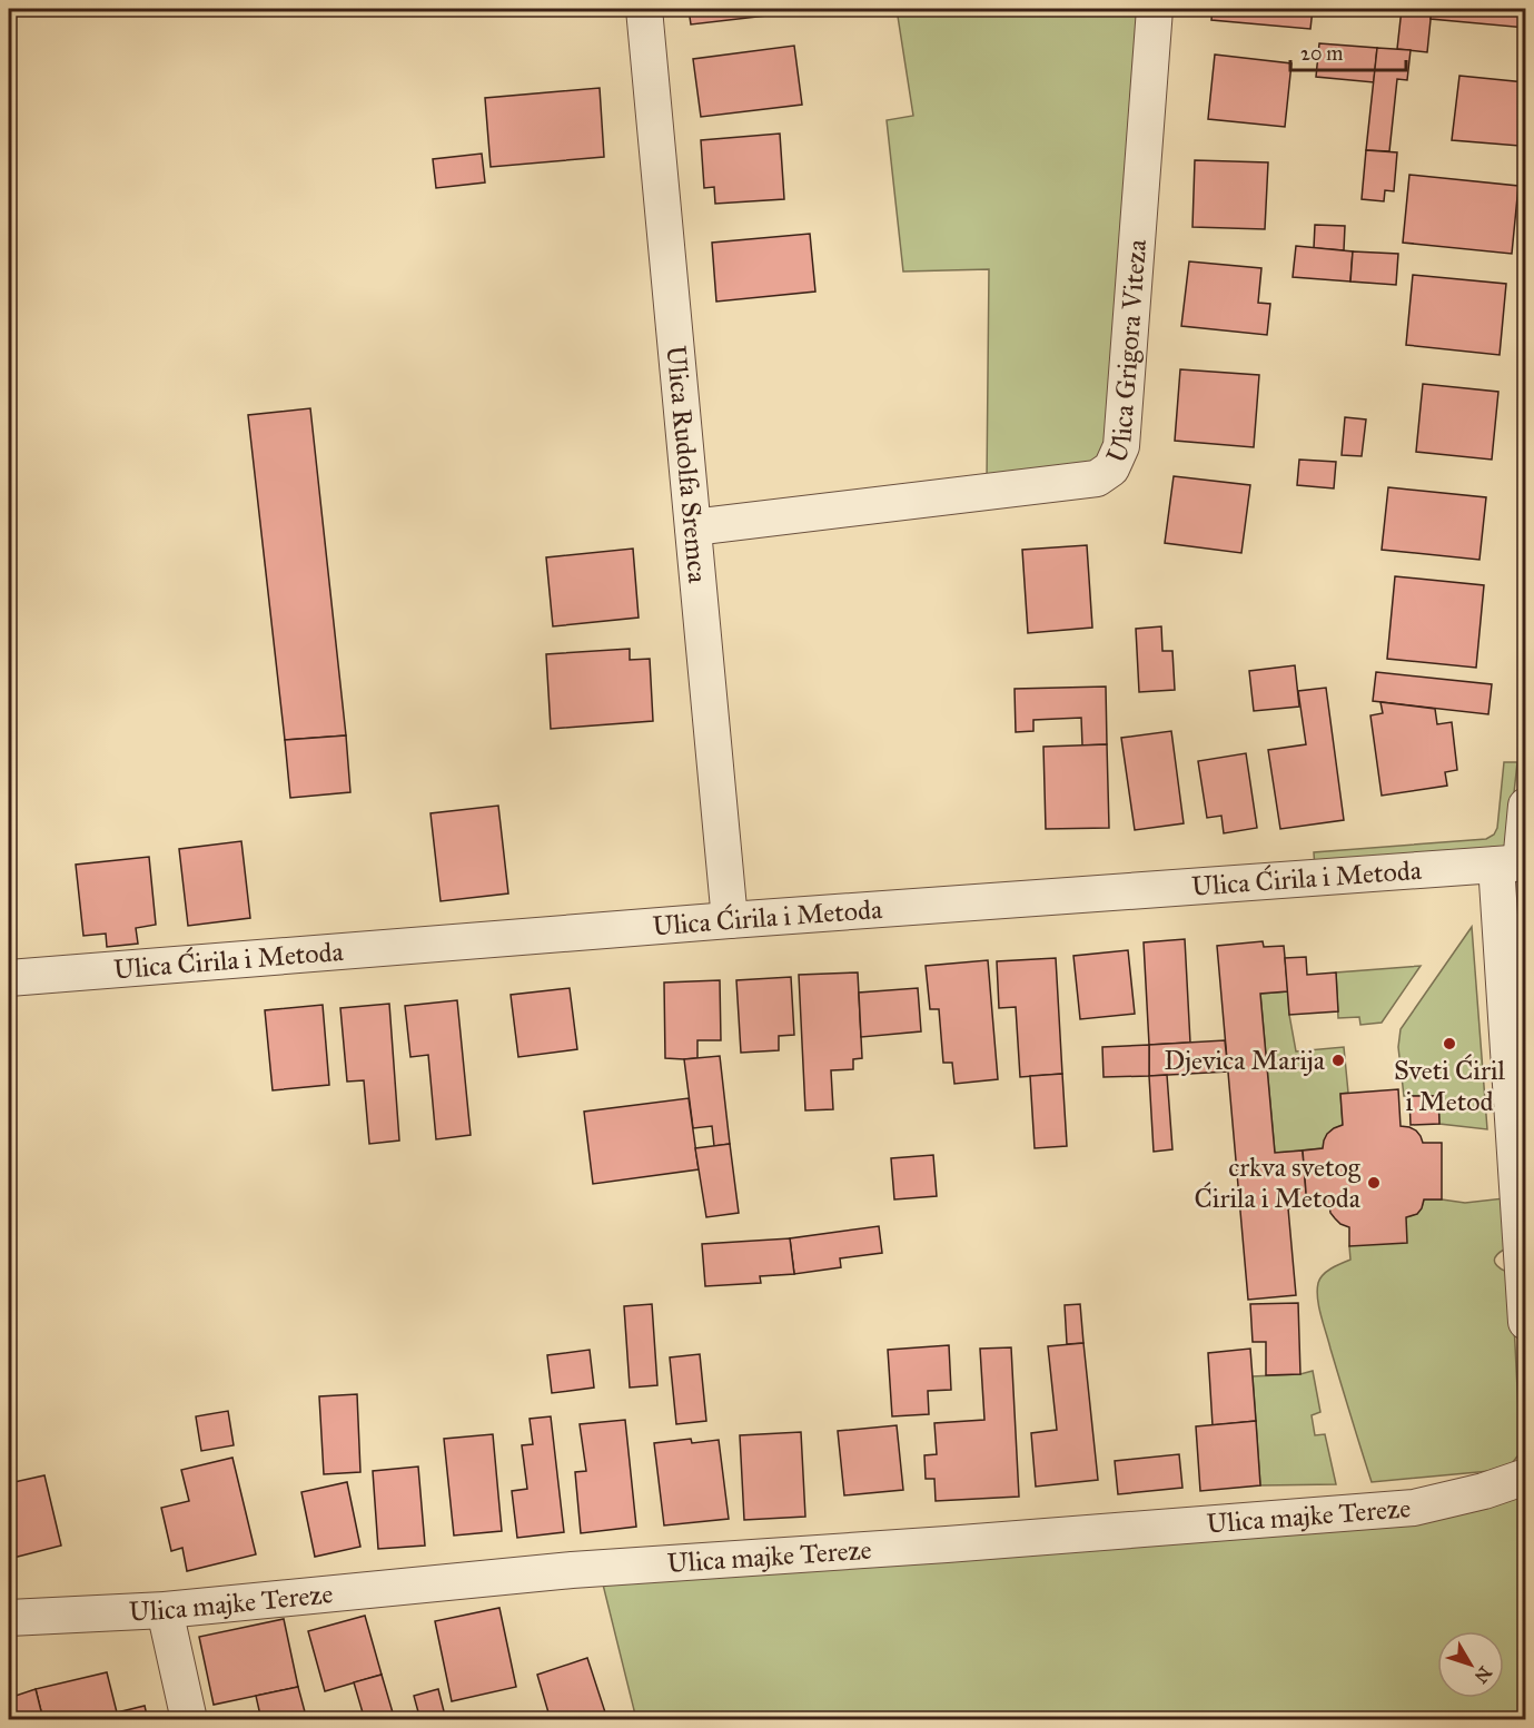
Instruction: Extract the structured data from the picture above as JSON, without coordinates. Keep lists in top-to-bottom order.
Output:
{
  "streets": {
    "street": [
      "Ulica Grigora Viteza",
      "Ulica Rudolfa Sremca",
      "Ulica Ćirila i Metoda",
      "Ulica majke Tereze"
    ]
  },
  "crossings": [
    ["Ulica Grigora Viteza", "Ulica Rudolfa Sremca"],
    ["Ulica Rudolfa Sremca", "Ulica Ćirila i Metoda"]
  ],
  "places": ["Sveti Ćiril i Metod", "Djevica Marija", "crkva svetog Ćirila i Metoda"],
  "scale_bar": "20 m",
  "north": "bottom right"
}
